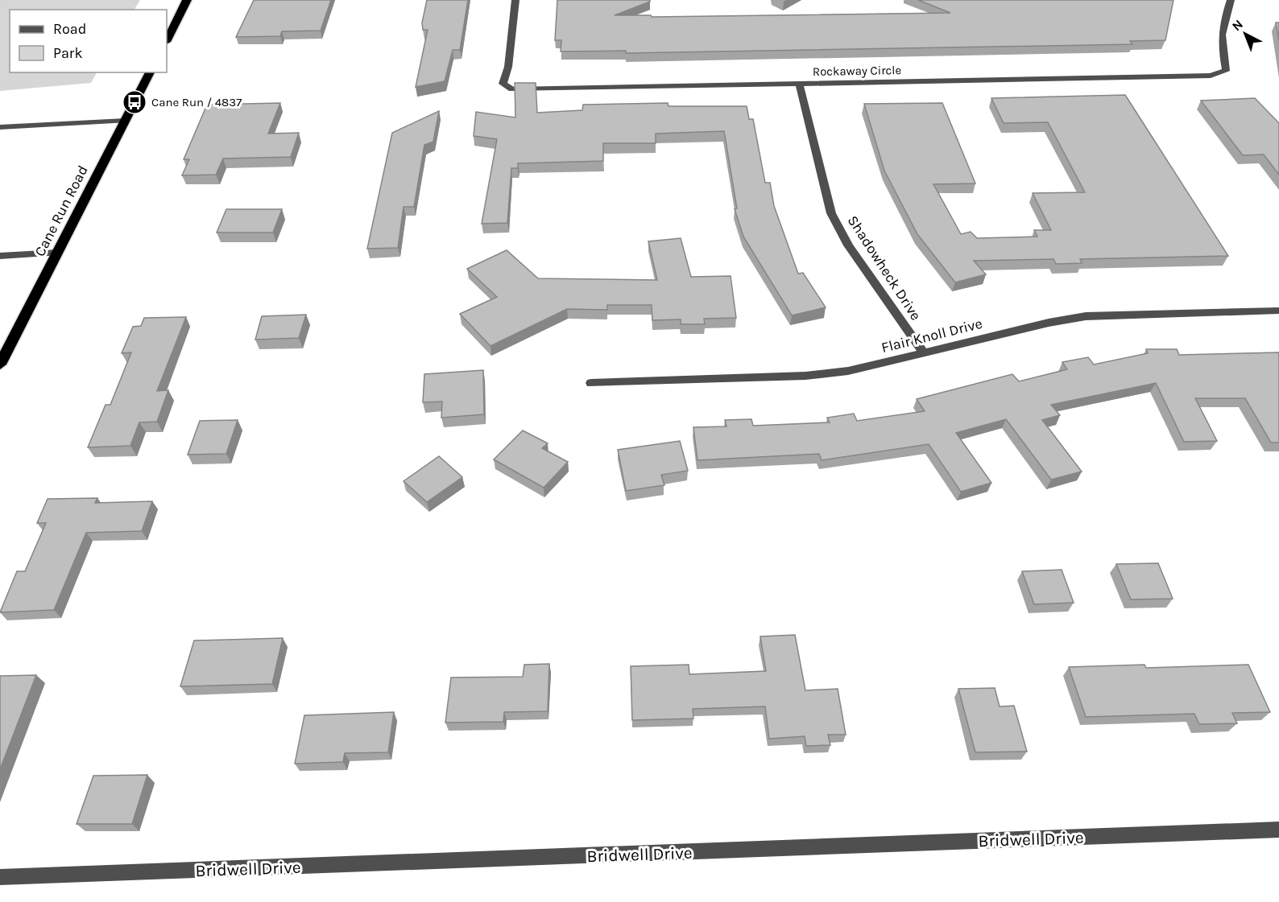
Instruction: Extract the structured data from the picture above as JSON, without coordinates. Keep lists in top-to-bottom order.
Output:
{
  "streets": {
    "highway": ["Cane Run Road"],
    "street": [
      "Rockaway Circle",
      "Shadowheck Drive",
      "Flair Knoll Drive",
      "Bridwell Drive"
    ]
  },
  "crossings": [
    ["Rockaway Circle", "Shadowheck Drive"],
    ["Shadowheck Drive", "Flair Knoll Drive"]
  ],
  "places": {
    "bus stop": ["Cane Run / 4837"]
  },
  "legend": ["Road", "Park"],
  "north": "top left"
}
